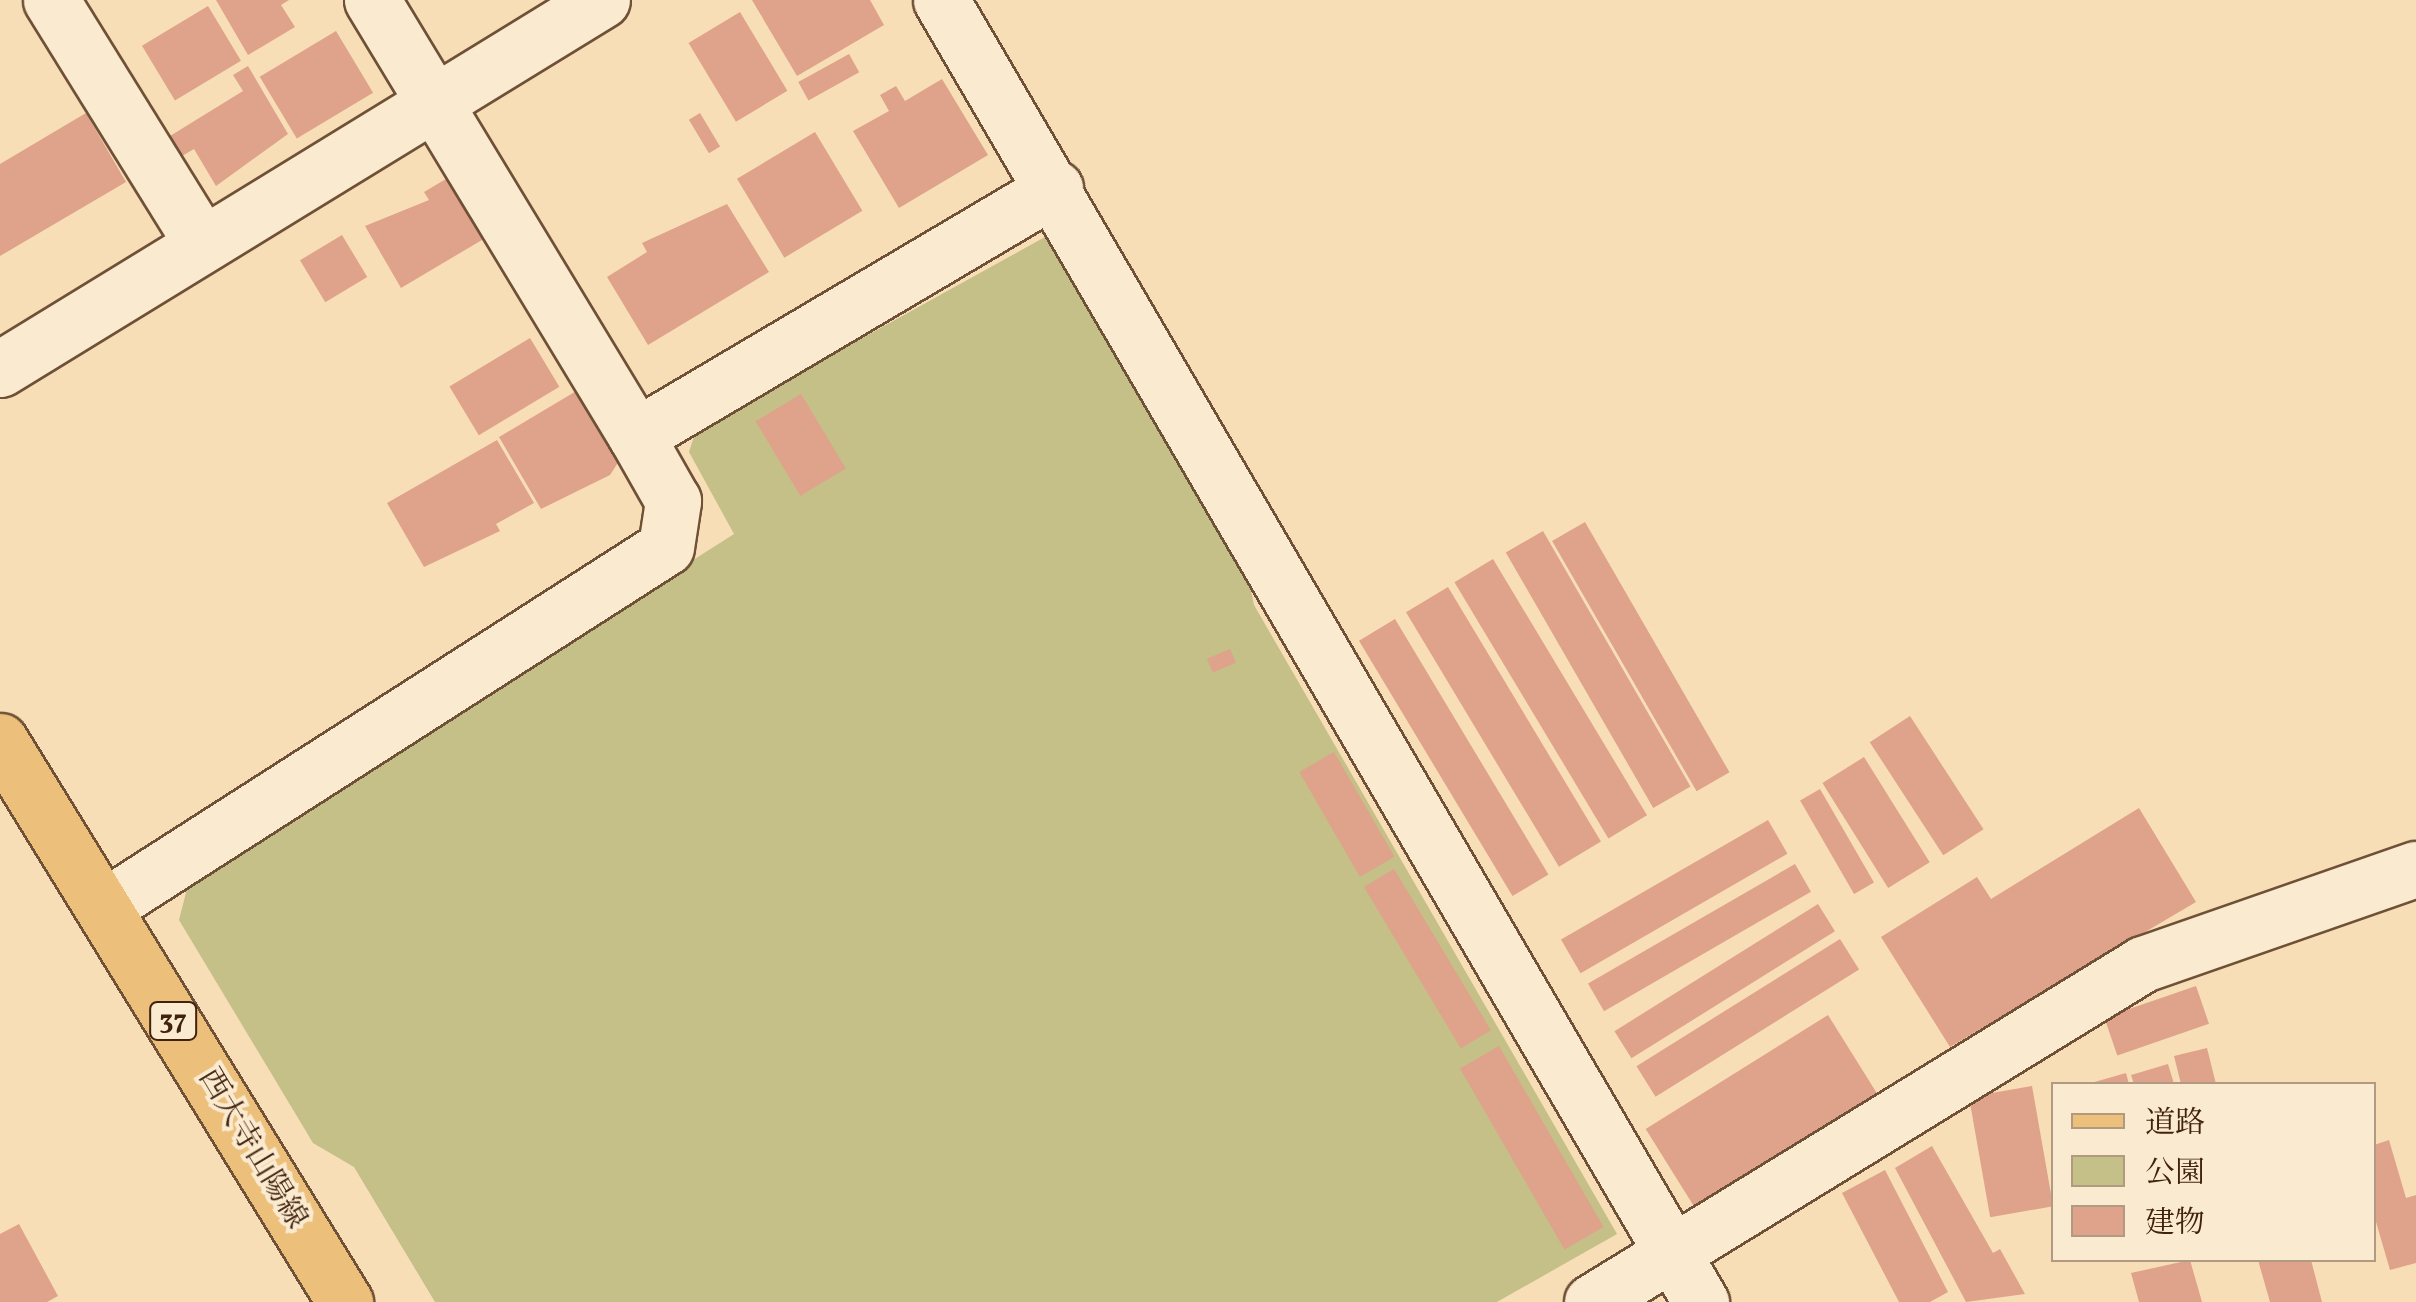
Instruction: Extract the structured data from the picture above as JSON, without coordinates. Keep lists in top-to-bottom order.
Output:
{
  "streets": {
    "main road": ["37", "西大寺山陽線"]
  },
  "legend": ["道路", "公園", "建物"]
}
